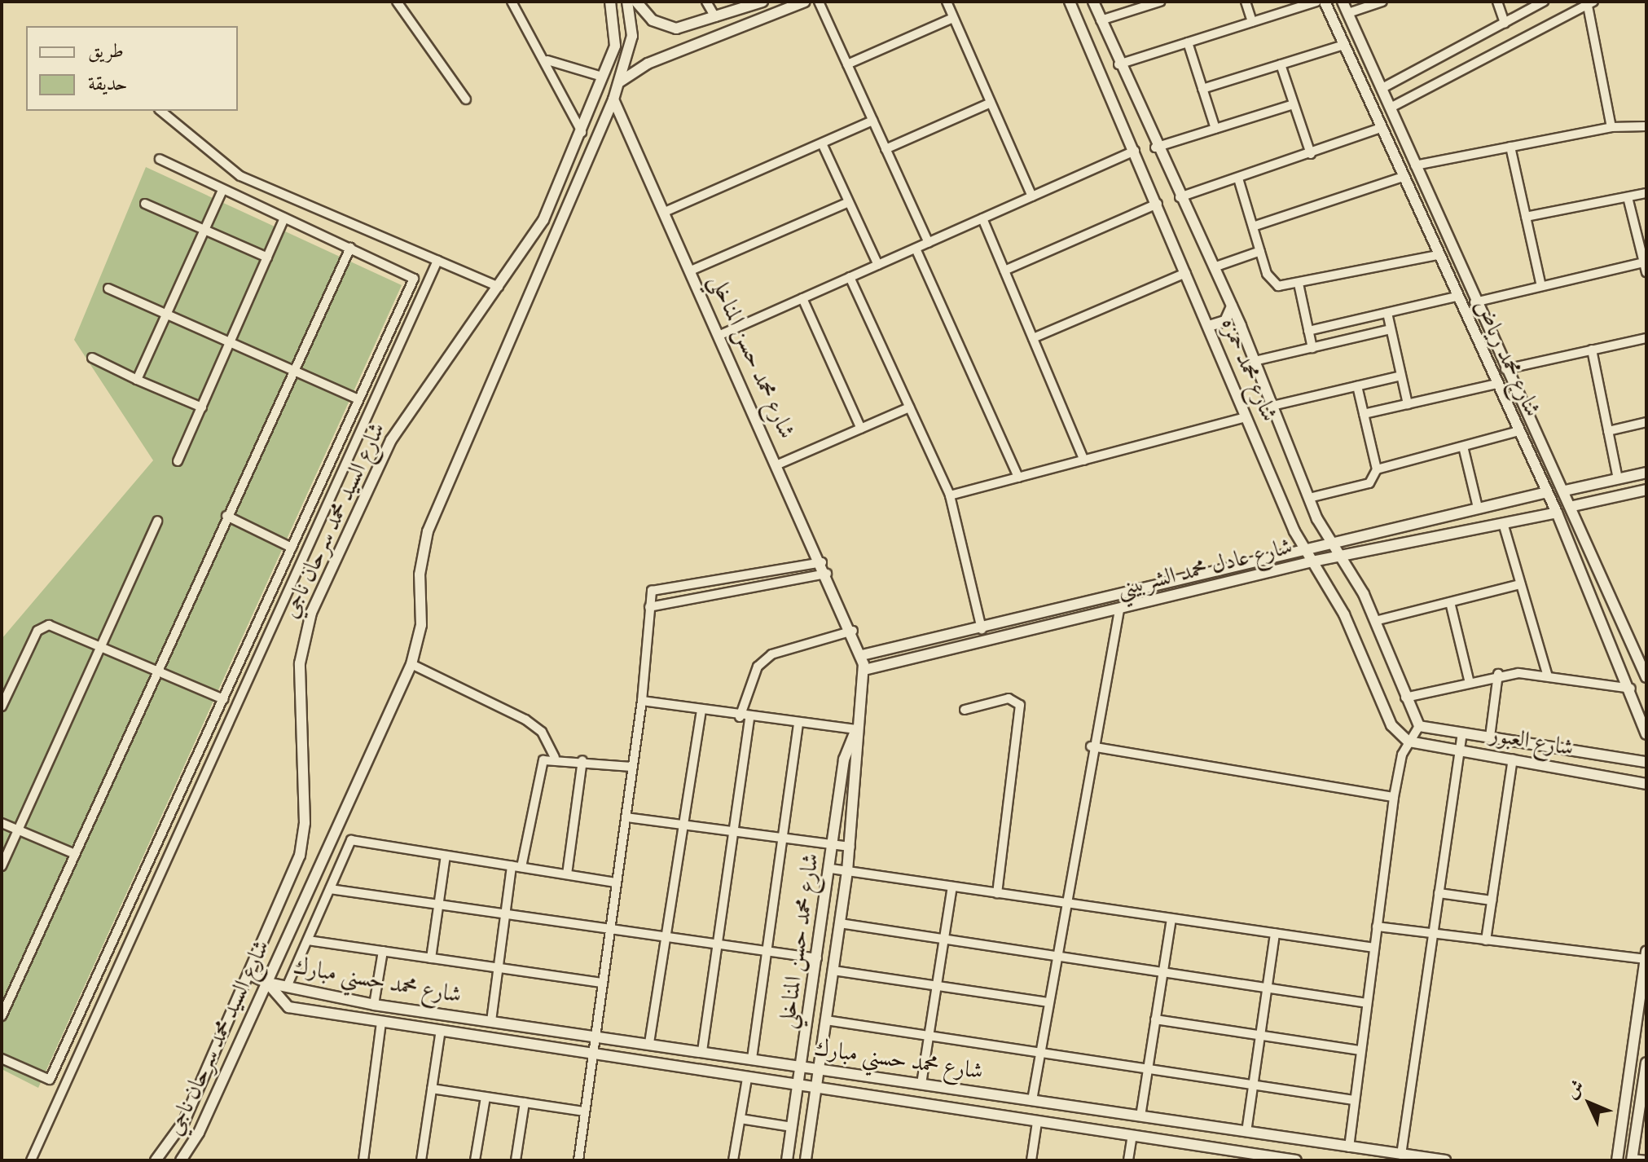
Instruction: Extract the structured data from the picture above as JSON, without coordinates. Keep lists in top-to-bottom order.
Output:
{
  "streets": {
    "street": [
      "شارع محمد حسن المناخلي",
      "شارع محمد رياض",
      "شارع محمد حمزه",
      "شارع السيد محمد سرحان ناجي",
      "شارع عادل محمد الشربيني",
      "شارع العبور",
      "شارع محمد حسني مبارك"
    ]
  },
  "crossings": [
    ["شارع محمد حسن المناخلي", "شارع السيد محمد سرحان ناجي"],
    ["شارع محمد حسن المناخلي", "شارع عادل محمد الشربيني"],
    ["شارع محمد حسن المناخلي", "شارع محمد حسني مبارك"],
    ["شارع محمد رياض", "شارع عادل محمد الشربيني"],
    ["شارع محمد حمزه", "شارع عادل محمد الشربيني"],
    ["شارع محمد حمزه", "شارع العبور"],
    ["شارع السيد محمد سرحان ناجي", "شارع محمد حسني مبارك"]
  ],
  "legend": ["طريق", "حديقة"],
  "north": "top left"
}
